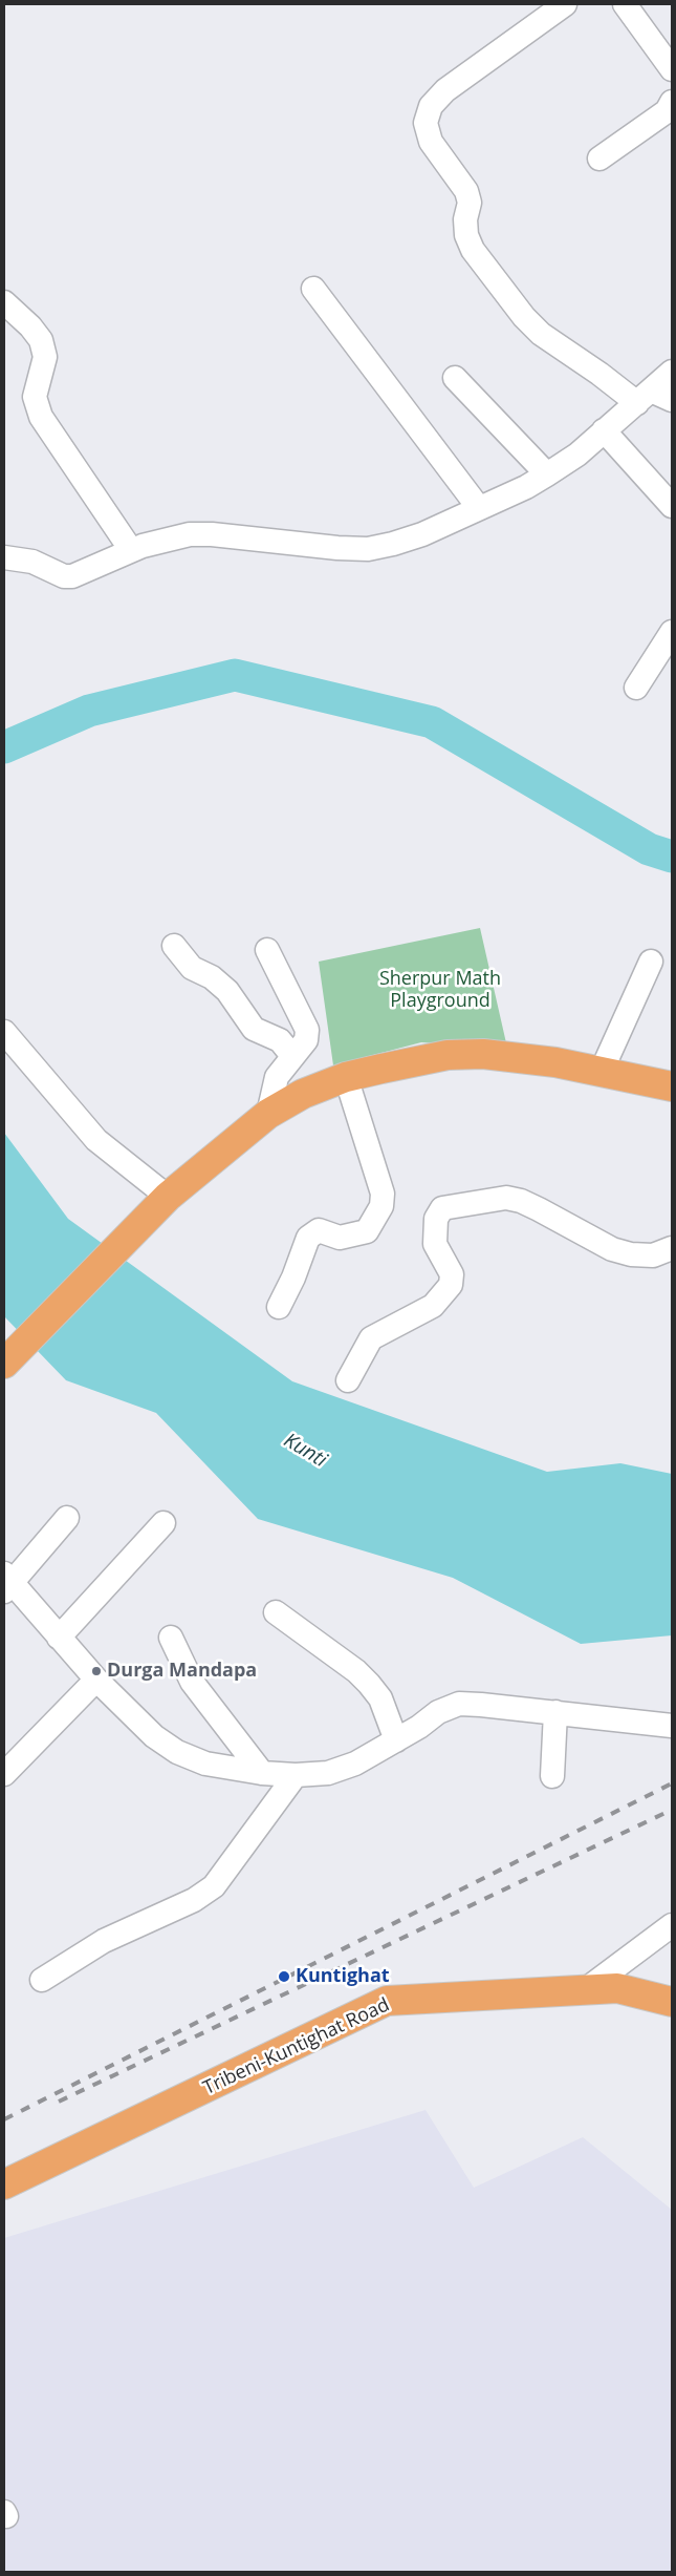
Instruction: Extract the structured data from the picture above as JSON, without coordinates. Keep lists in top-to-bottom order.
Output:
{
  "streets": {
    "main road": ["Tribeni-Kuntighat Road"]
  },
  "water": ["Kunti"],
  "parks": ["Sherpur Math Playground"],
  "places": ["Durga Mandapa", "Kuntighat"]
}
